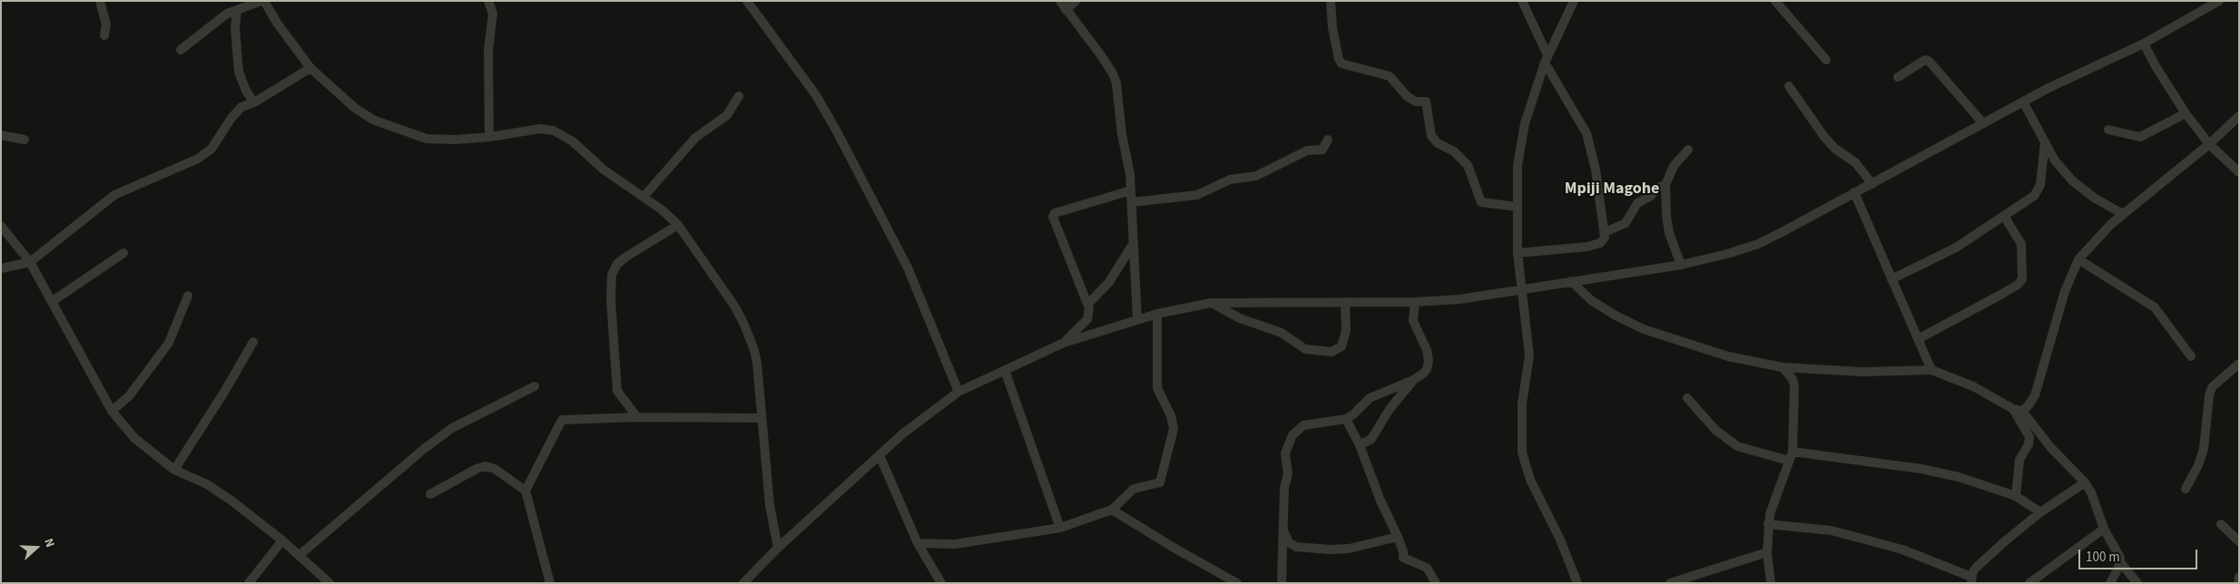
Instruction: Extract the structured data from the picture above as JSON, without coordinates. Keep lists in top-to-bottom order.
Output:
{
  "districts": ["Mpiji Magohe"],
  "scale_bar": "100 m",
  "north": "right"
}
